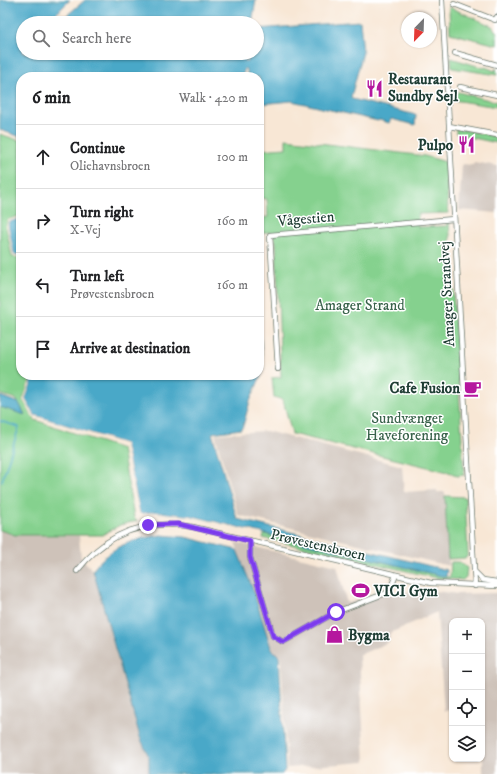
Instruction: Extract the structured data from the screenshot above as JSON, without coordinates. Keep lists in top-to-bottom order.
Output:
{
  "streets": {
    "street": ["Vågestien", "Amager Strandvej", "Prøvestensbroen"]
  },
  "crossings": [
    ["Vågestien", "Amager Strandvej"],
    ["Amager Strandvej", "Prøvestensbroen"]
  ],
  "parks": ["Amager Strand", "Sundvænget Haveforening"],
  "places": {
    "restaurant": ["Restaurant Sundby Sejl", "Pulpo"],
    "cafe": ["Cafe Fusion"],
    "sports": ["VICI Gym"],
    "shop": ["Bygma"]
  },
  "north": "bottom left",
  "page": {
    "search": "Search here",
    "heading": ["6 min", "Walk · 420 m"],
    "list": [
      ["Continue", "Oliehavnsbroen", "100 m"],
      ["Turn right", "X-Vej", "160 m"],
      ["Turn left", "Prøvestensbroen", "160 m"],
      "Arrive at destination"
    ],
    "map_buttons": ["+", "−"]
  }
}
